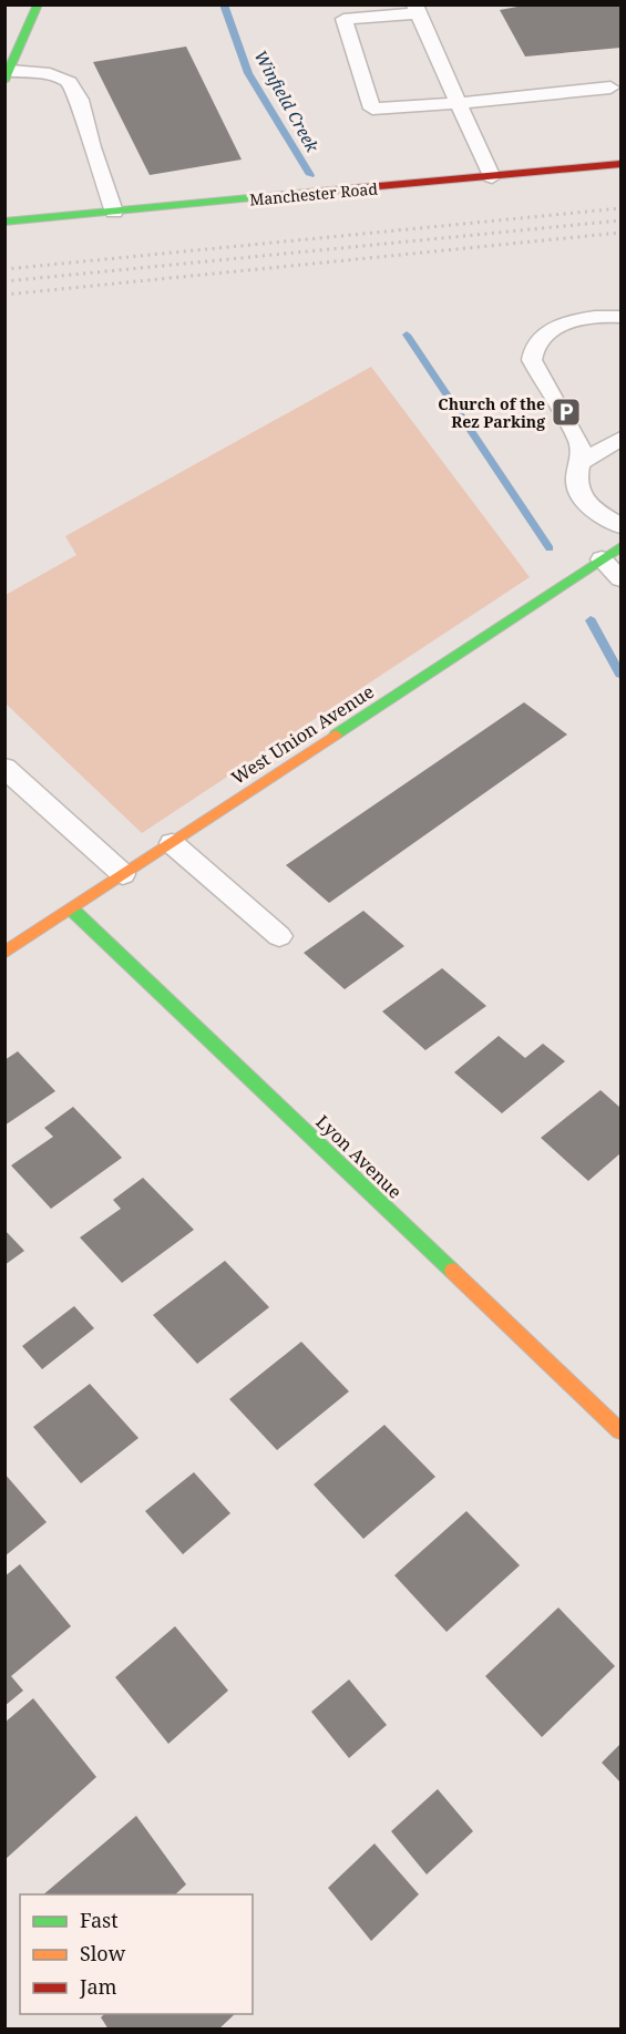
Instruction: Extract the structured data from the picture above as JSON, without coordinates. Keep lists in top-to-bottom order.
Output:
{
  "streets": {
    "street": ["Manchester Road", "West Union Avenue", "Lyon Avenue"]
  },
  "crossings": [
    ["West Union Avenue", "Lyon Avenue"]
  ],
  "water": ["Winfield Creek"],
  "places": {
    "parking": ["Church of the Rez Parking"]
  },
  "legend": ["Fast", "Slow", "Jam"]
}
